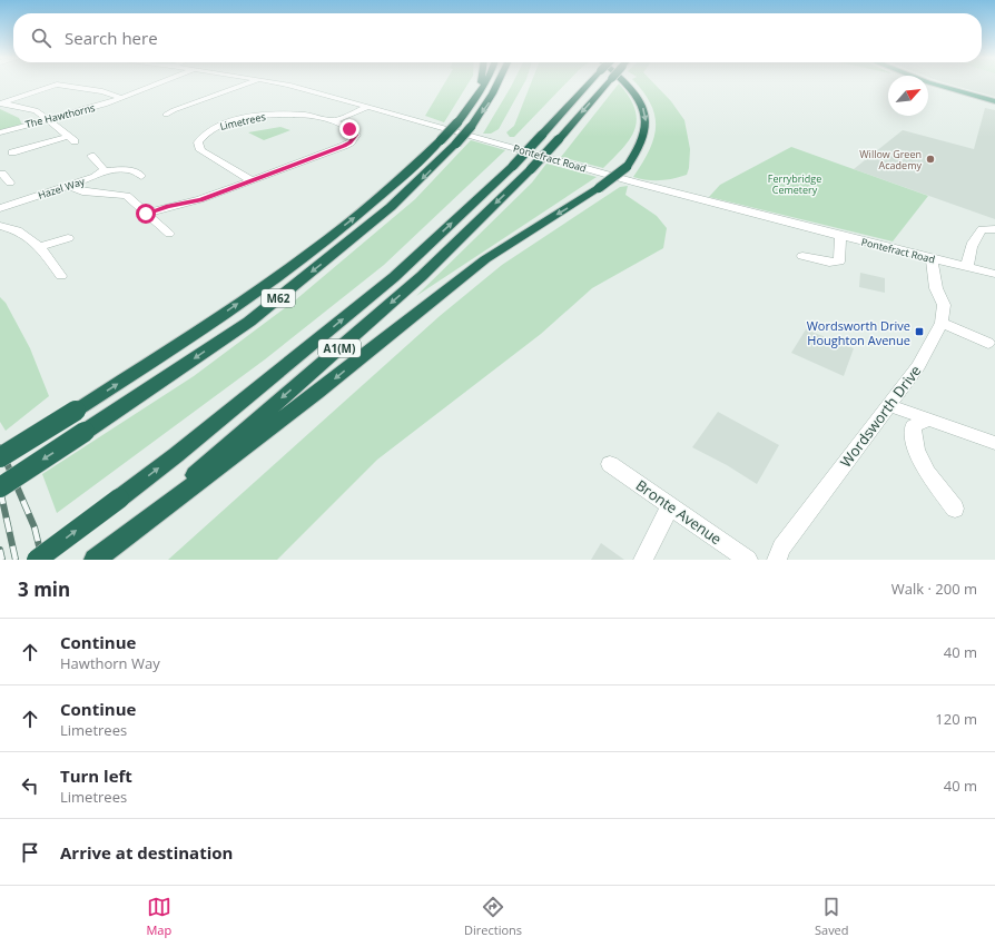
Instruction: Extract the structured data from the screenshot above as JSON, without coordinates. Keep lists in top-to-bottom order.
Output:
{
  "streets": {
    "highway": ["M62", "A1(M)"],
    "street": [
      "The Hawthorns",
      "Limetrees",
      "Pontefract Road",
      "Hazel Way",
      "Wordsworth Drive",
      "Bronte Avenue"
    ]
  },
  "crossings": [
    ["Pontefract Road", "Wordsworth Drive"]
  ],
  "parks": ["Ferrybridge Cemetery"],
  "places": {
    "other": ["Willow Green Academy"],
    "transit": ["Wordsworth Drive Houghton Avenue"]
  },
  "north": "top right",
  "page": {
    "search": "Search here",
    "heading": ["3 min", "Walk · 200 m"],
    "list": [
      ["Continue", "Hawthorn Way", "40 m"],
      ["Continue", "Limetrees", "120 m"],
      ["Turn left", "Limetrees", "40 m"],
      "Arrive at destination"
    ],
    "nav": ["Map", "Directions", "Saved"]
  }
}
